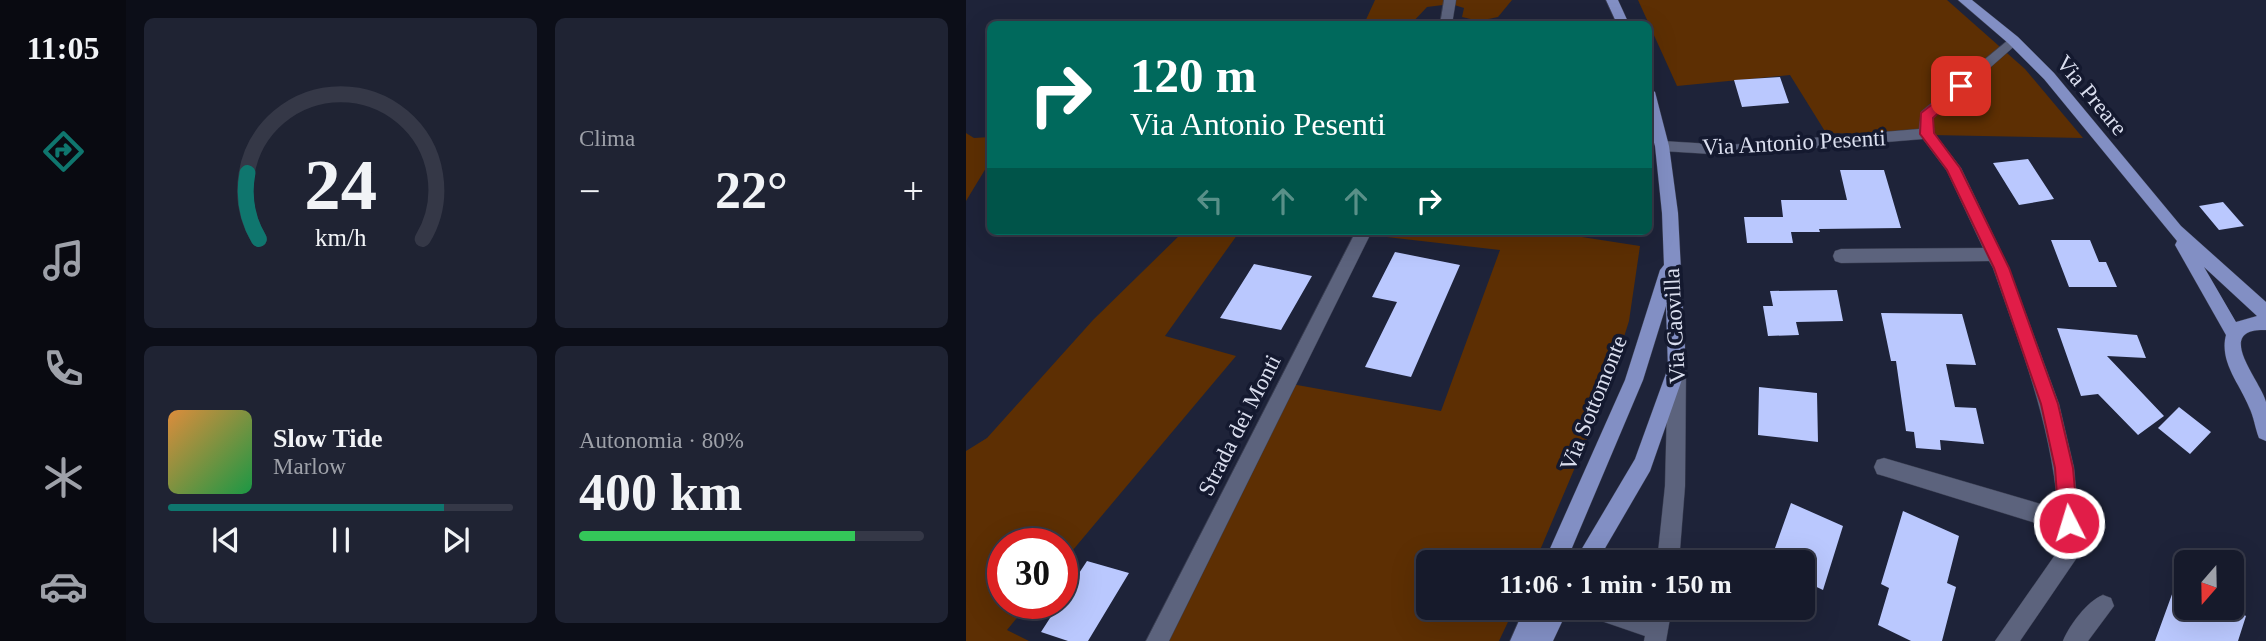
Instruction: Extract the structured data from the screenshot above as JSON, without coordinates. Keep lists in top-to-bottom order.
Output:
{
  "streets": {
    "main road": ["Via Preare", "Via Caovilla", "Via Sottomonte"],
    "street": ["Via Antonio Pesenti", "Strada dei Monti"]
  },
  "crossings": [
    ["Via Antonio Pesenti", "Via Caovilla"],
    ["Via Caovilla", "Via Sottomonte"]
  ],
  "north": "bottom",
  "page": {
    "tabs": "11:05",
    "tile": [
      "Clima",
      ["Autonomia · 80%", "400 km"]
    ],
    "turn": ["120 m", "Via Antonio Pesenti"],
    "heat": ["−", "22°", "+"],
    "song": ["Slow Tide", "Marlow"],
    "limit": "30",
    "trip": "11:06 · 1 min · 150 m",
    "gauge": ["24", "km/h"]
  }
}
